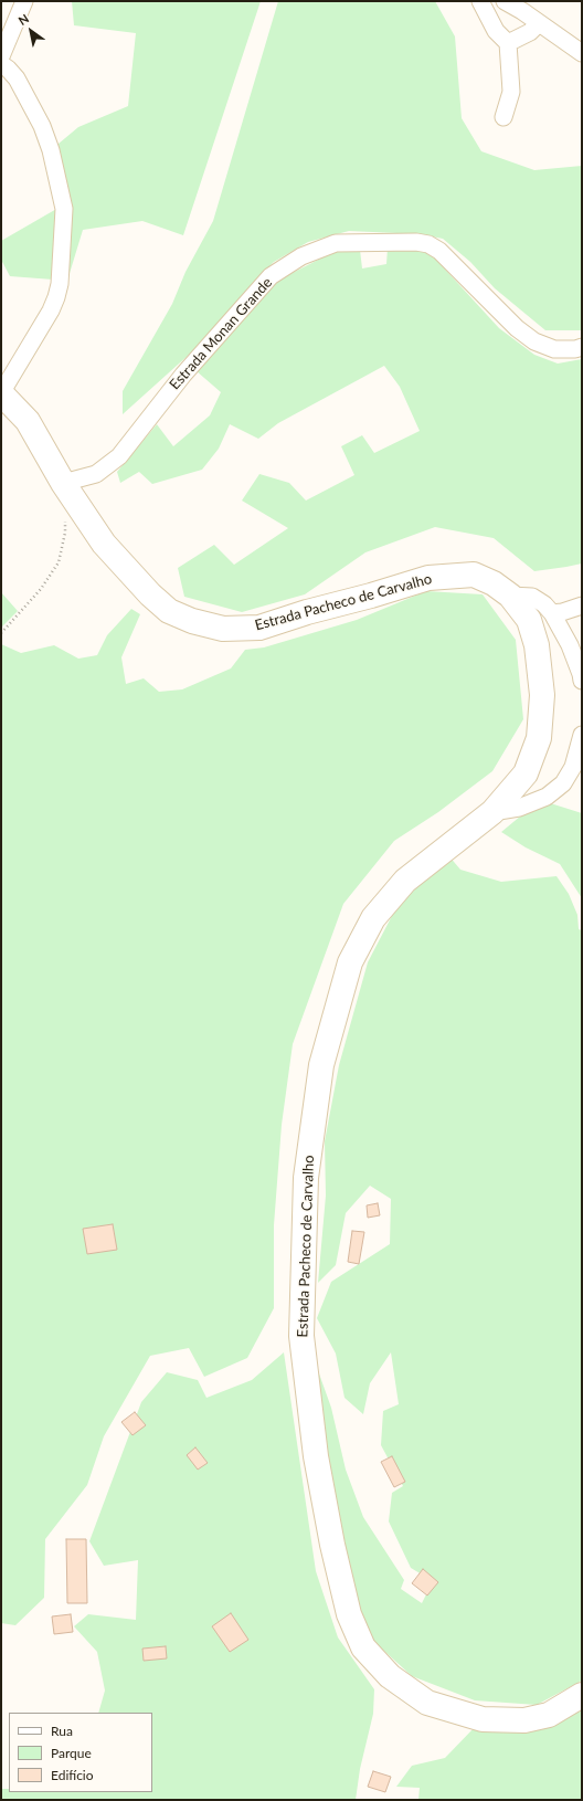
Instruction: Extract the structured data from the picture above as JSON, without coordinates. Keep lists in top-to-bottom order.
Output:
{
  "streets": {
    "main road": ["Estrada Pacheco de Carvalho"],
    "street": ["Estrada Monan Grande"]
  },
  "crossings": [
    ["Estrada Monan Grande", "Estrada Pacheco de Carvalho"]
  ],
  "legend": ["Rua", "Parque", "Edifício"],
  "north": "top left"
}
